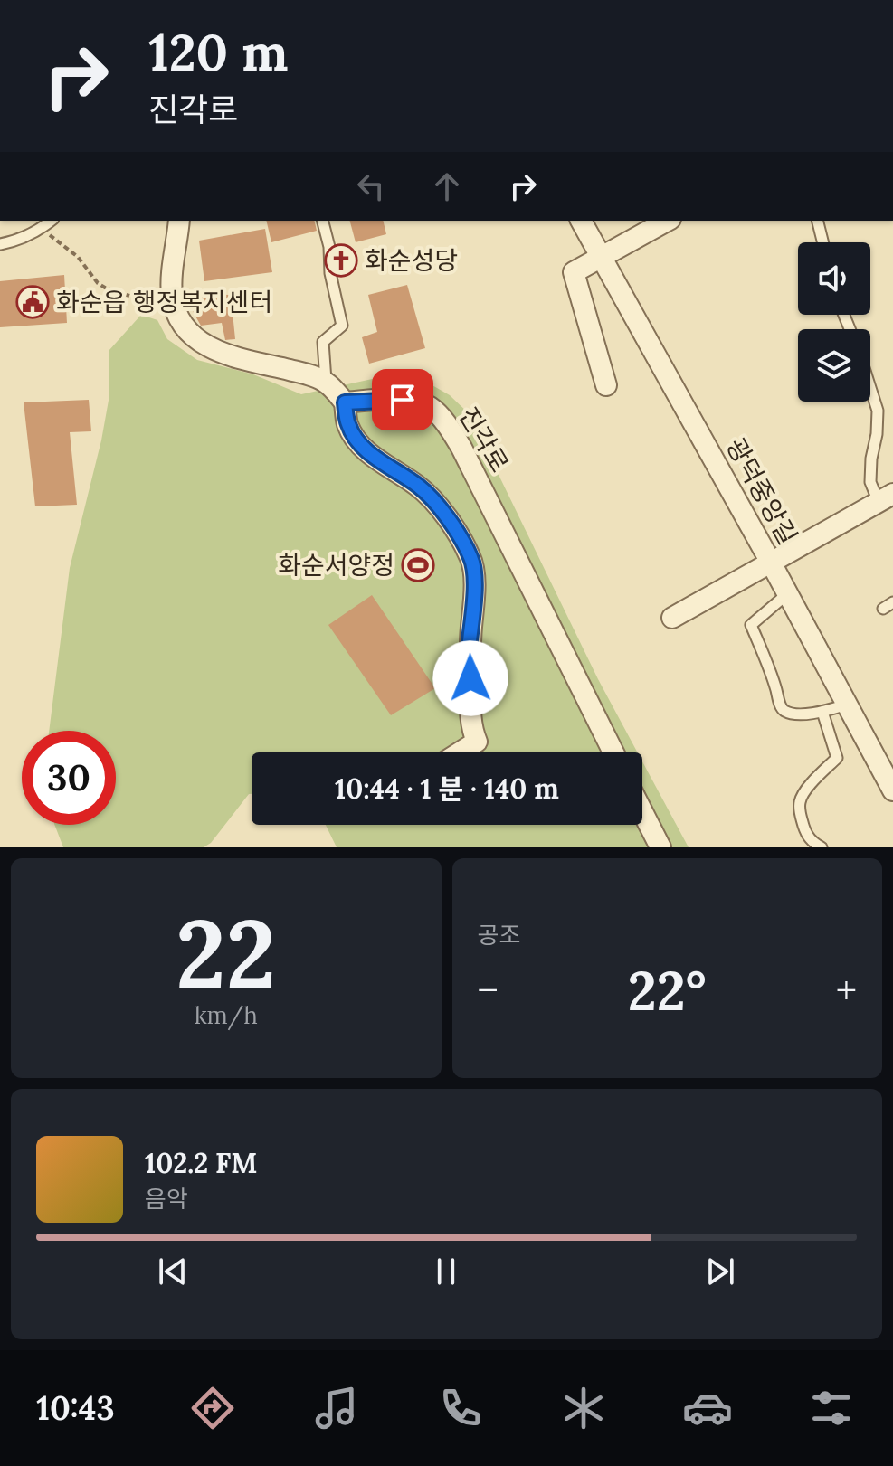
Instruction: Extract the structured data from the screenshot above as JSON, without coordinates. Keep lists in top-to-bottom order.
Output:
{
  "streets": {
    "street": ["진각로", "광덕중앙길"]
  },
  "places": {
    "church": ["화순성당"],
    "public building": ["화순읍 행정복지센터"],
    "sports": ["화순서양정"]
  },
  "page": {
    "turn": ["120 m", "진각로"],
    "limit": "30",
    "trip": "10:44 · 1 분 · 140 m",
    "tile": [
      ["22", "km/h"],
      "공조"
    ],
    "heat": ["−", "22°", "+"],
    "song": ["102.2 FM", "음악"],
    "tabs": "10:43"
  }
}
